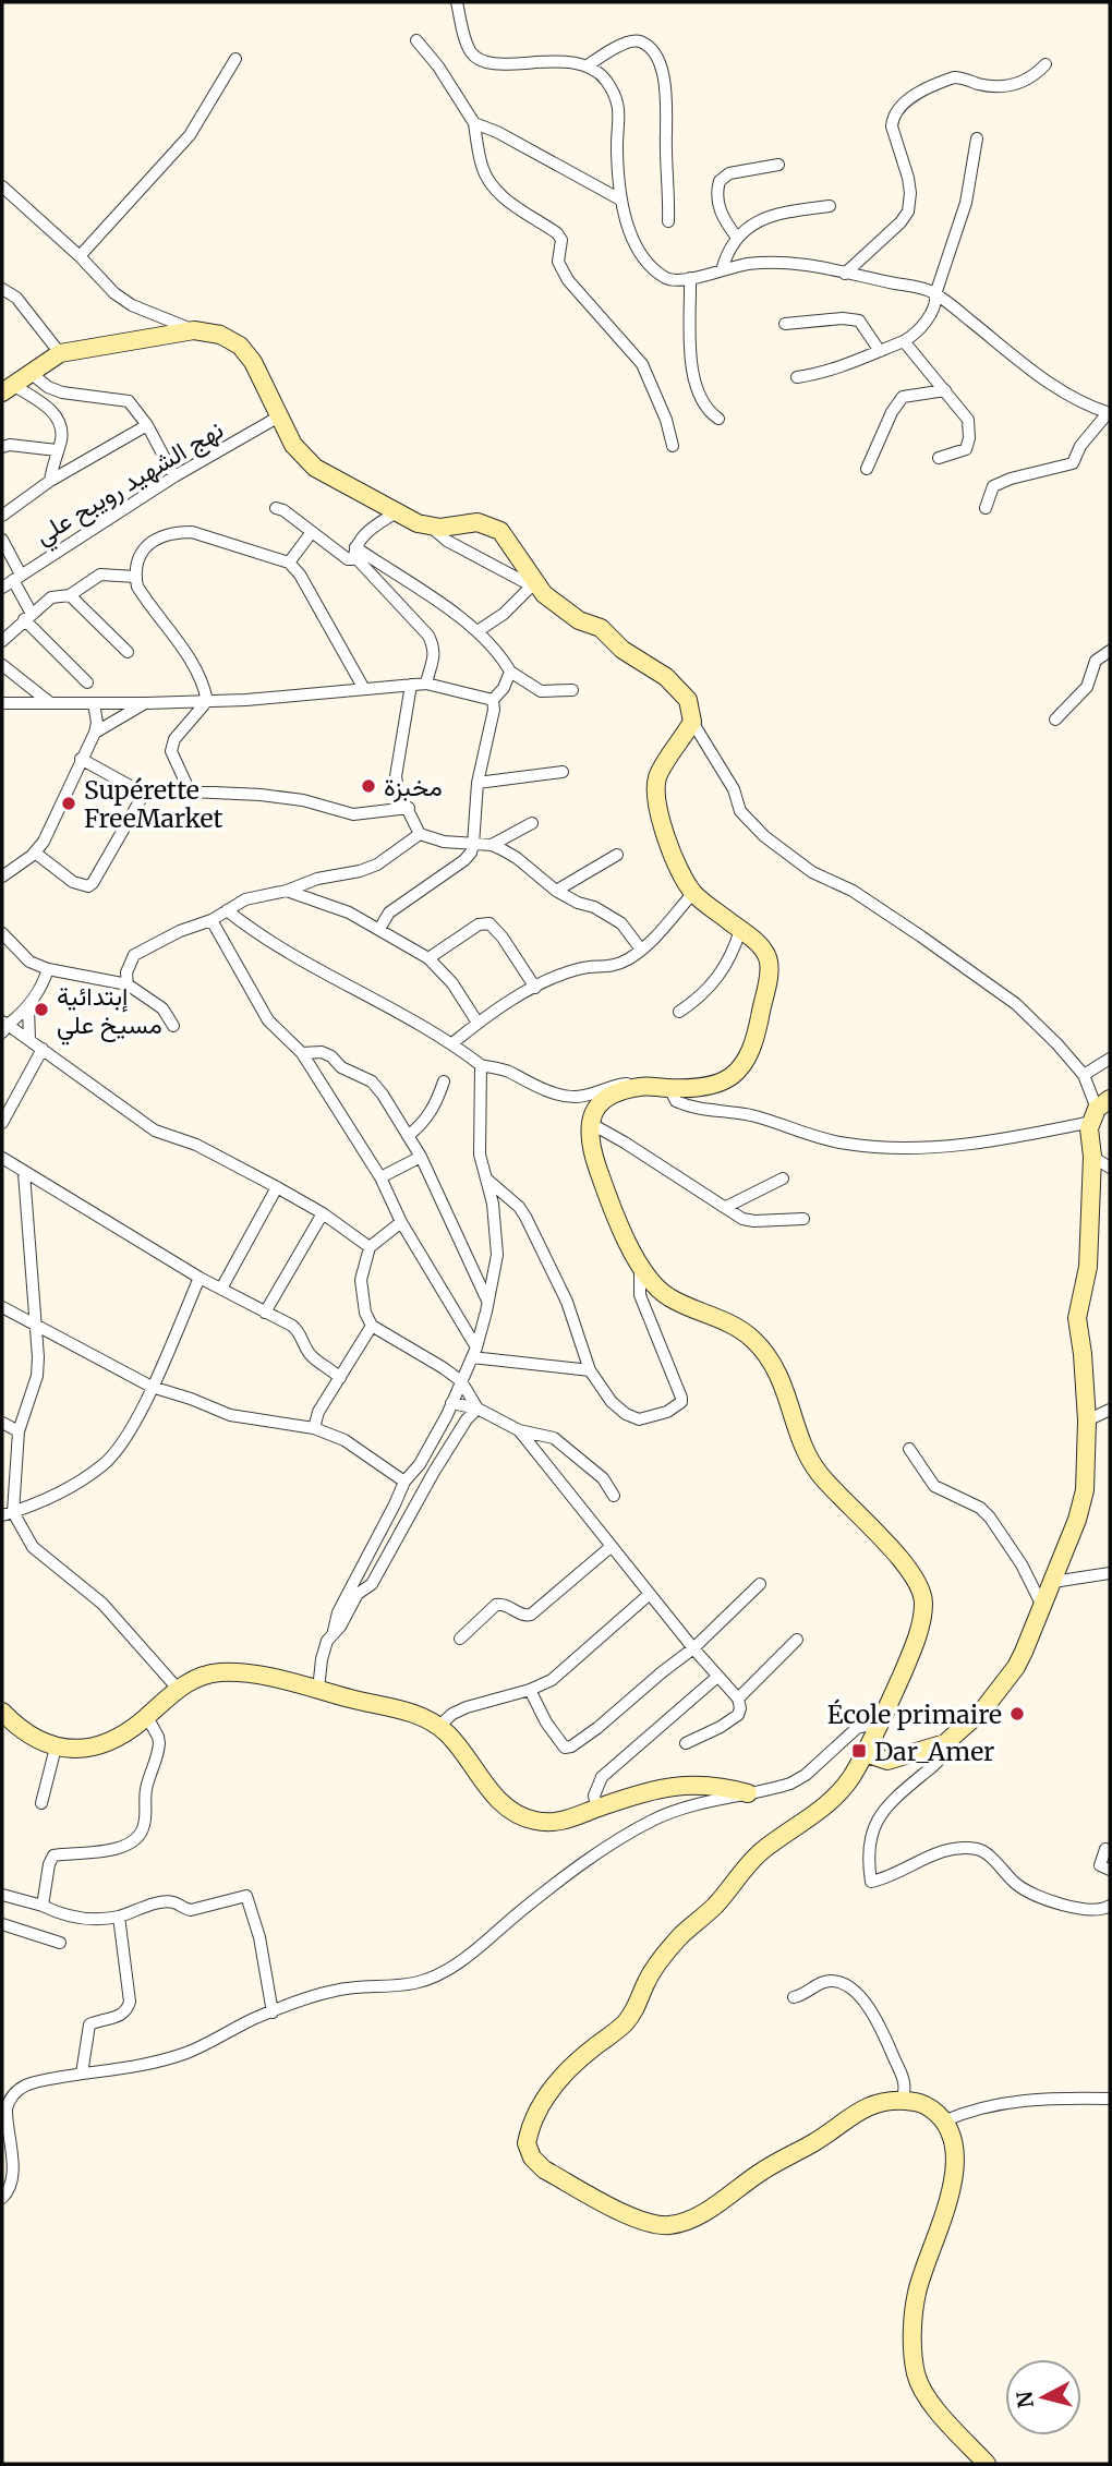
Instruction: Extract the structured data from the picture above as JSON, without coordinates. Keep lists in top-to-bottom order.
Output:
{
  "streets": {
    "street": ["نهج الشهيد رويبح علي"]
  },
  "places": {
    "other": [
      "مخبزة",
      "Supérette FreeMarket",
      "إبتدائية مسيخ علي",
      "École primaire"
    ],
    "transit": ["Dar_Amer"]
  },
  "north": "left"
}
